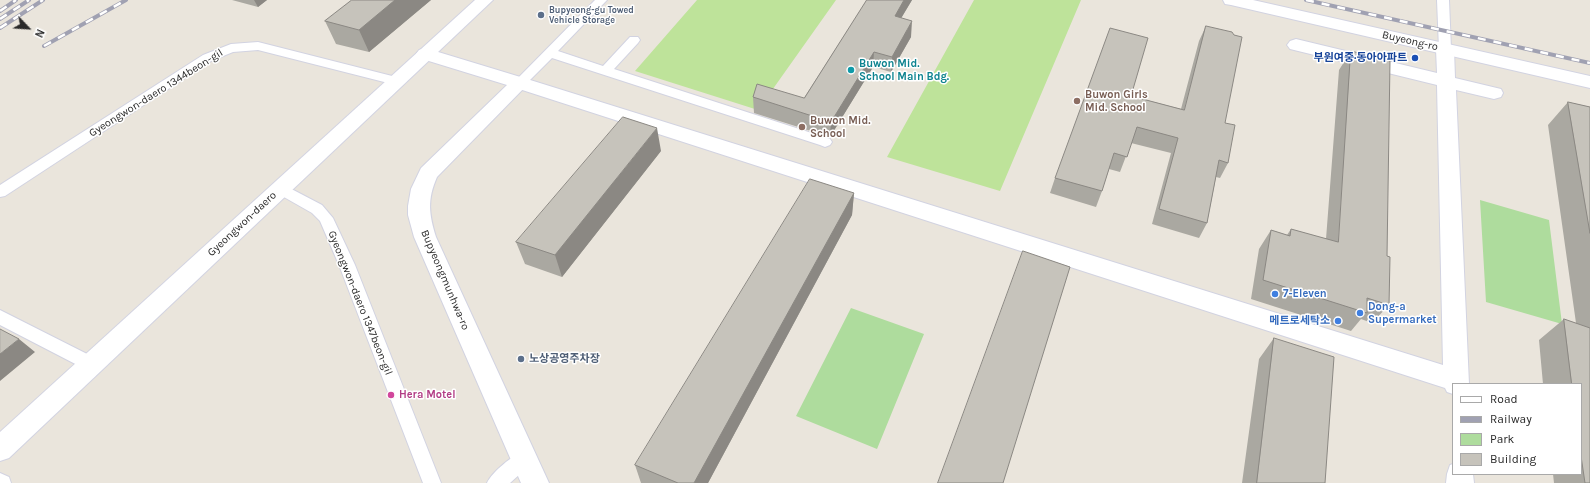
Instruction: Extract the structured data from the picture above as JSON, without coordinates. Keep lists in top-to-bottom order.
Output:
{
  "streets": {
    "street": ["Buyeong-ro", "Gyeongwon-daero", "Bupyeongmunhwa-ro"],
    "lane": ["Gyeongwon-daero 1344beon-gil", "Gyeongwon-daero 1347beon-gil"]
  },
  "crossings": [
    ["Gyeongwon-daero 1344beon-gil", "Gyeongwon-daero"],
    ["Gyeongwon-daero", "Gyeongwon-daero 1347beon-gil"]
  ],
  "places": [
    "Bupyeong-gu Towed Vehicle Storage",
    "부원여중·동아아파트",
    "Buwon Mid. School Main Bdg.",
    "Buwon Girls Mid. School",
    "Buwon Mid. School",
    "7-Eleven",
    "Dong-a Supermarket",
    "메트로세탁소",
    "노상공영주차장",
    "Hera Motel"
  ],
  "legend": [
    "Road",
    "Railway",
    "Park",
    "Building"
  ],
  "north": "bottom right"
}
